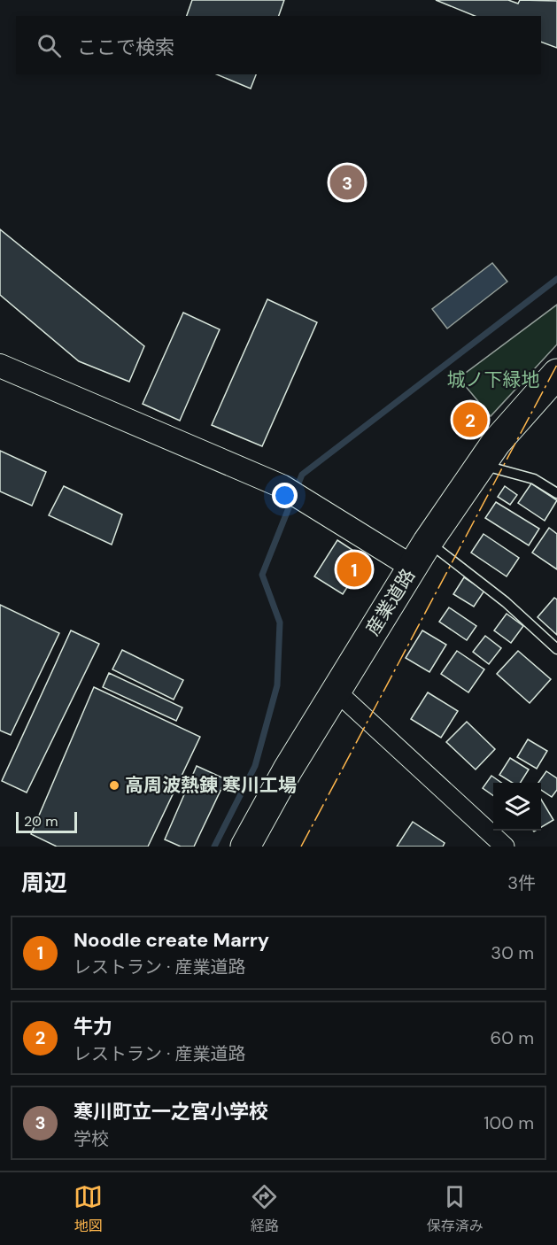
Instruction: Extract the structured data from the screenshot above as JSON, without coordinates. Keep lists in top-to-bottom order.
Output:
{
  "streets": {
    "main road": ["産業道路"]
  },
  "parks": ["城ノ下緑地"],
  "places": ["高周波熱錬 寒川工場"],
  "scale_bar": "20 m",
  "page": {
    "search": "ここで検索",
    "pins": ["3", "2", "1"],
    "scale": "20 m",
    "heading": ["周辺", "3件"],
    "list": [
      {
        "mark": "1",
        "name": "Noodle create Marry",
        "note": "レストラン · 産業道路",
        "value": "30 m"
      },
      {
        "mark": "2",
        "name": "牛力",
        "note": "レストラン · 産業道路",
        "value": "60 m"
      },
      {
        "mark": "3",
        "name": "寒川町立一之宮小学校",
        "note": "学校",
        "value": "100 m"
      }
    ],
    "nav": ["地図", "経路", "保存済み"]
  }
}
